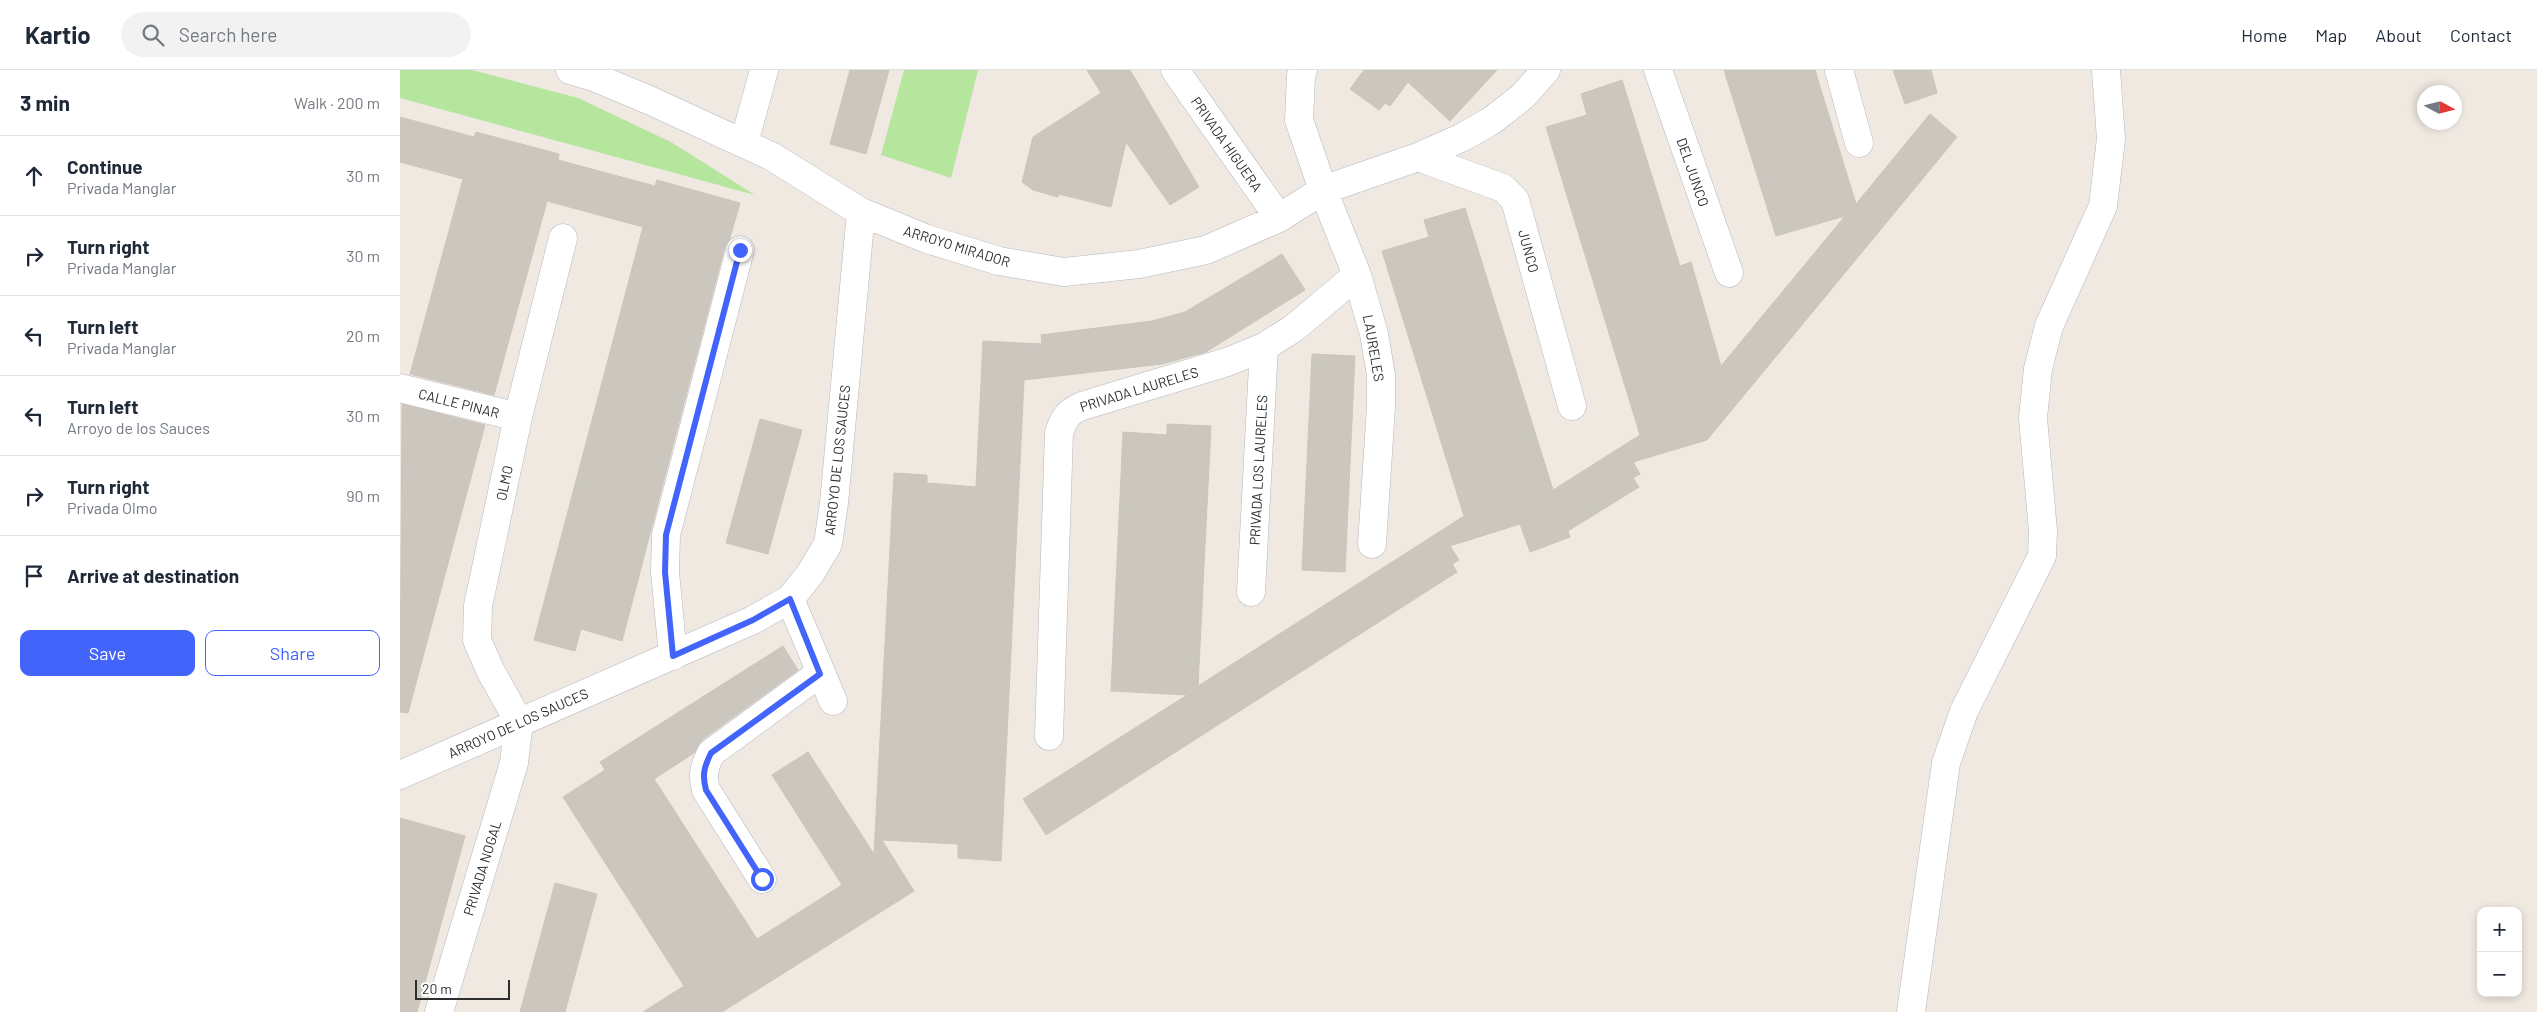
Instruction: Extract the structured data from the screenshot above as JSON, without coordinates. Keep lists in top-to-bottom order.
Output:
{
  "streets": {
    "street": [
      "PRIVADA HIGUERA",
      "DEL JUNCO",
      "ARROYO MIRADOR",
      "JUNCO",
      "LAURELES",
      "PRIVADA LAURELES",
      "CALLE PINAR",
      "ARROYO DE LOS SAUCES",
      "PRIVADA LOS LAURELES",
      "OLMO",
      "PRIVADA NOGAL"
    ]
  },
  "crossings": [
    ["PRIVADA HIGUERA", "ARROYO MIRADOR"],
    ["ARROYO MIRADOR", "JUNCO"],
    ["ARROYO MIRADOR", "LAURELES"],
    ["ARROYO MIRADOR", "ARROYO DE LOS SAUCES"],
    ["LAURELES", "PRIVADA LAURELES"],
    ["PRIVADA LAURELES", "PRIVADA LOS LAURELES"],
    ["CALLE PINAR", "OLMO"],
    ["ARROYO DE LOS SAUCES", "OLMO"],
    ["ARROYO DE LOS SAUCES", "PRIVADA NOGAL"],
    ["OLMO", "PRIVADA NOGAL"]
  ],
  "scale_bar": "20 m",
  "north": "right",
  "page": {
    "header": "Kartio",
    "search": "Search here",
    "nav": [
      "Home",
      "Map",
      "About",
      "Contact"
    ],
    "heading": ["3 min", "Walk · 200 m"],
    "list": [
      ["Continue", "Privada Manglar", "30 m"],
      ["Turn right", "Privada Manglar", "30 m"],
      ["Turn left", "Privada Manglar", "20 m"],
      ["Turn left", "Arroyo de los Sauces", "30 m"],
      ["Turn right", "Privada Olmo", "90 m"],
      "Arrive at destination"
    ],
    "buttons": ["Save", "Share"],
    "map_buttons": ["+", "−"],
    "scale": "20 m"
  }
}
